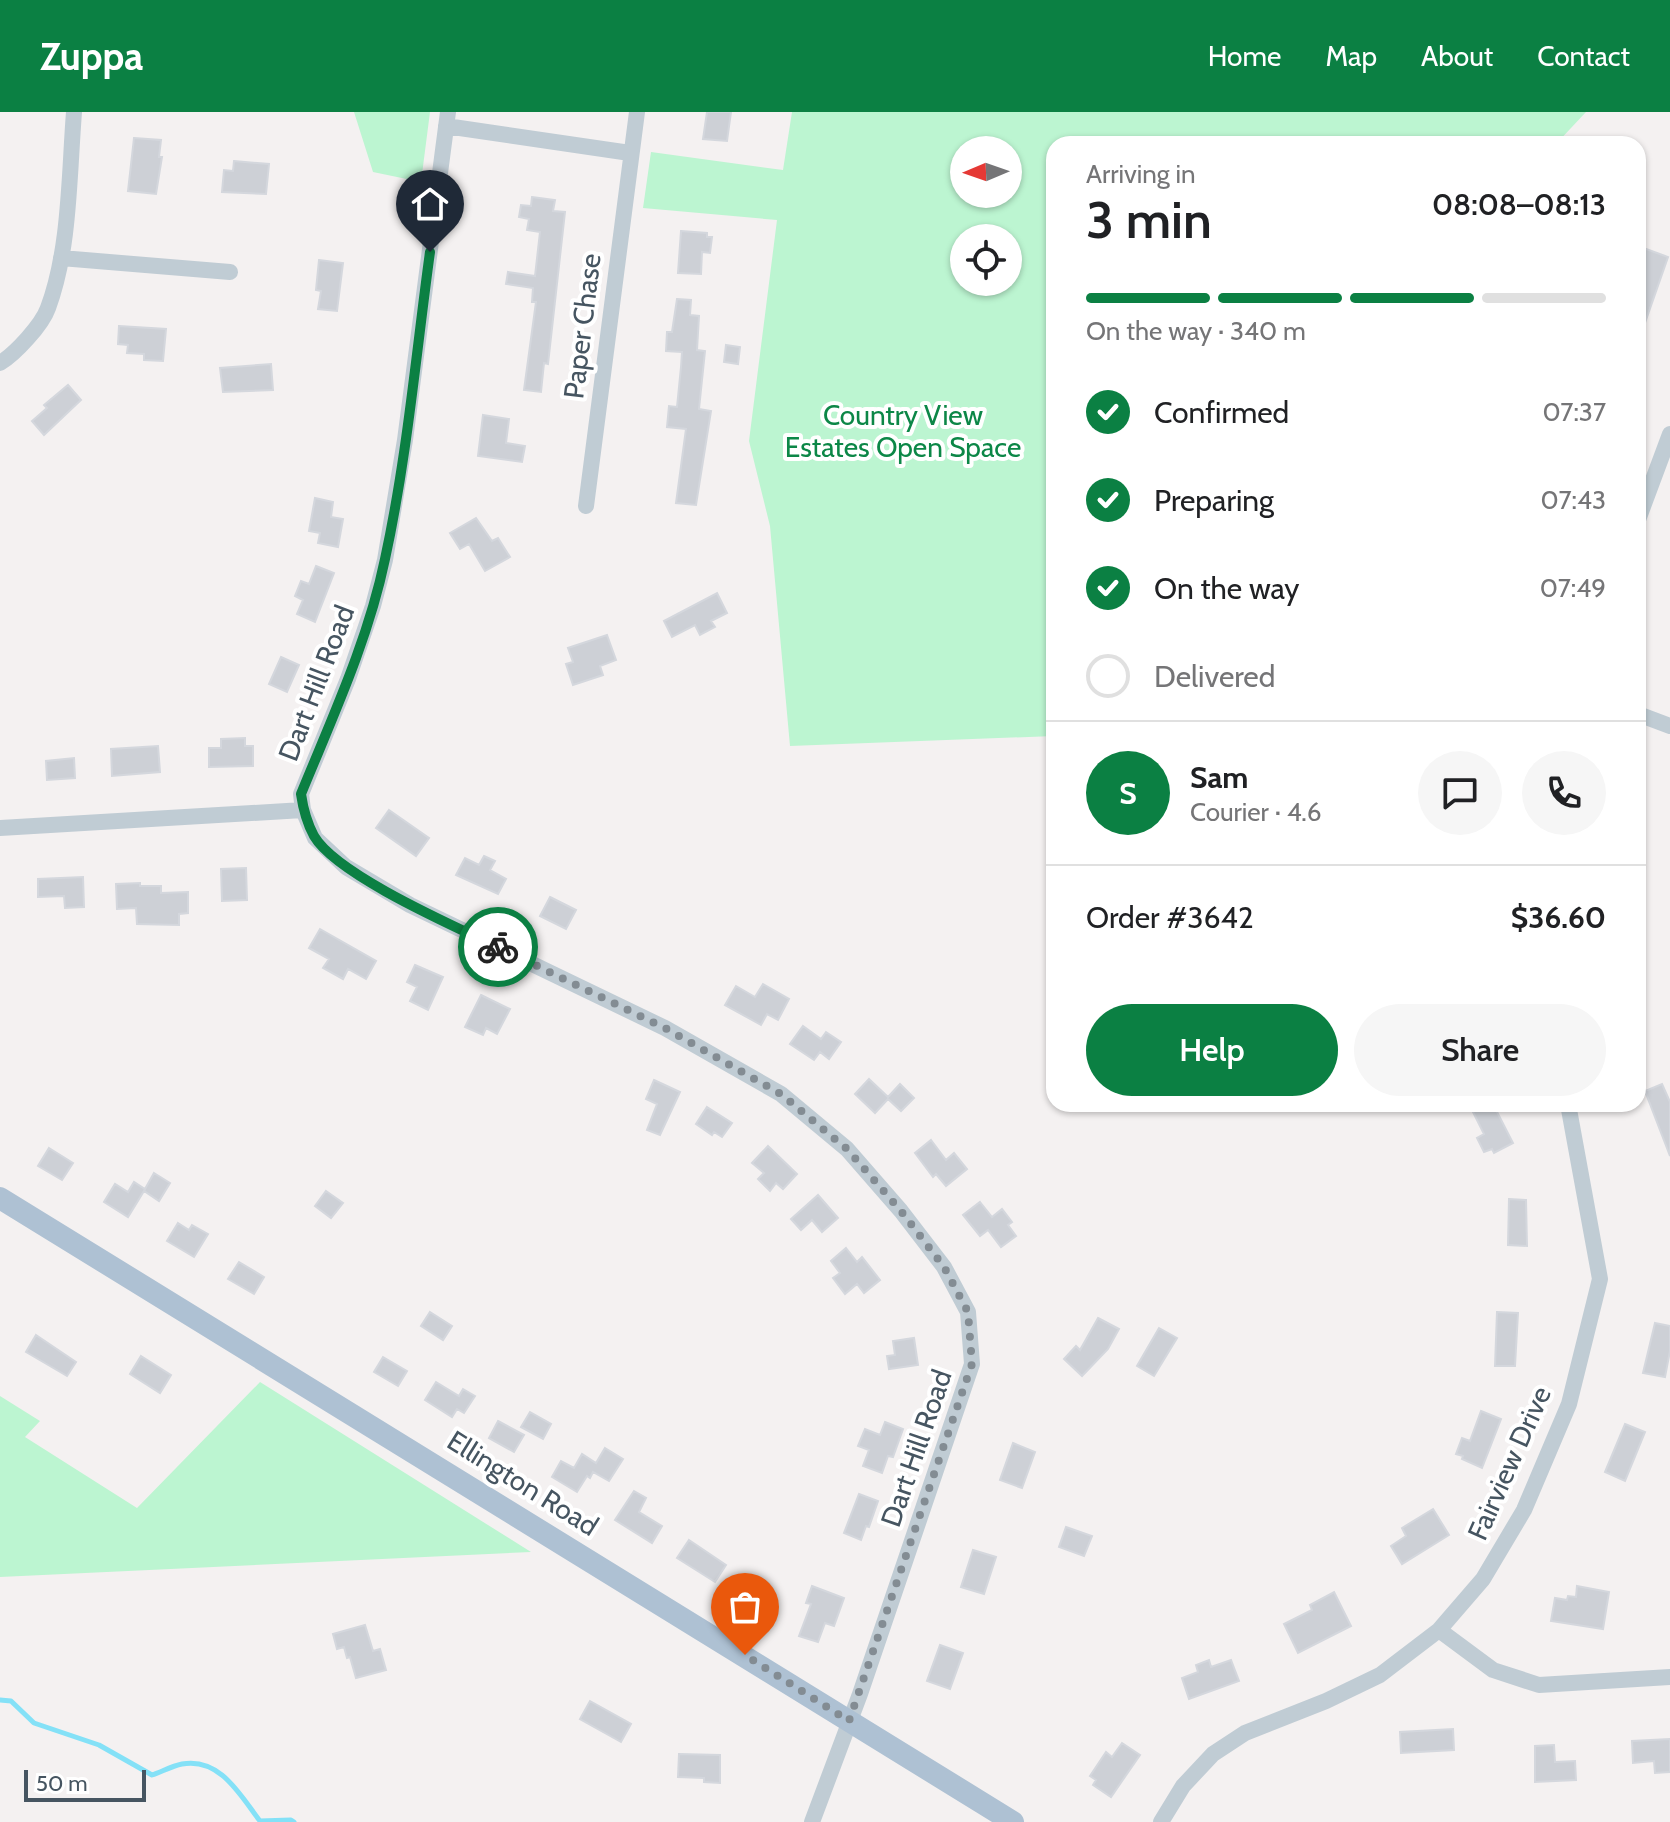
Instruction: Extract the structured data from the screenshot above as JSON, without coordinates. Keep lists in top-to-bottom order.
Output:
{
  "streets": {
    "main road": ["Ellington Road"],
    "street": ["Paper Chase", "Dart Hill Road", "Fairview Drive"]
  },
  "crossings": [
    ["Dart Hill Road", "Ellington Road"]
  ],
  "parks": ["Country View Estates Open Space"],
  "scale_bar": "50 m",
  "north": "left",
  "page": {
    "header": "Zuppa",
    "nav": [
      "Home",
      "Map",
      "About",
      "Contact"
    ],
    "heading": ["3 min", "Arriving in", "08:08–08:13"],
    "panel": [
      "Sam",
      "Courier · 4.6",
      "Order #3642",
      "$36.60"
    ],
    "bar": "On the way · 340 m",
    "list": [
      ["Confirmed", "07:37"],
      ["Preparing", "07:43"],
      ["On the way", "07:49"],
      "Delivered"
    ],
    "round": "S",
    "buttons": ["Help", "Share"],
    "scale": "50 m"
  }
}
